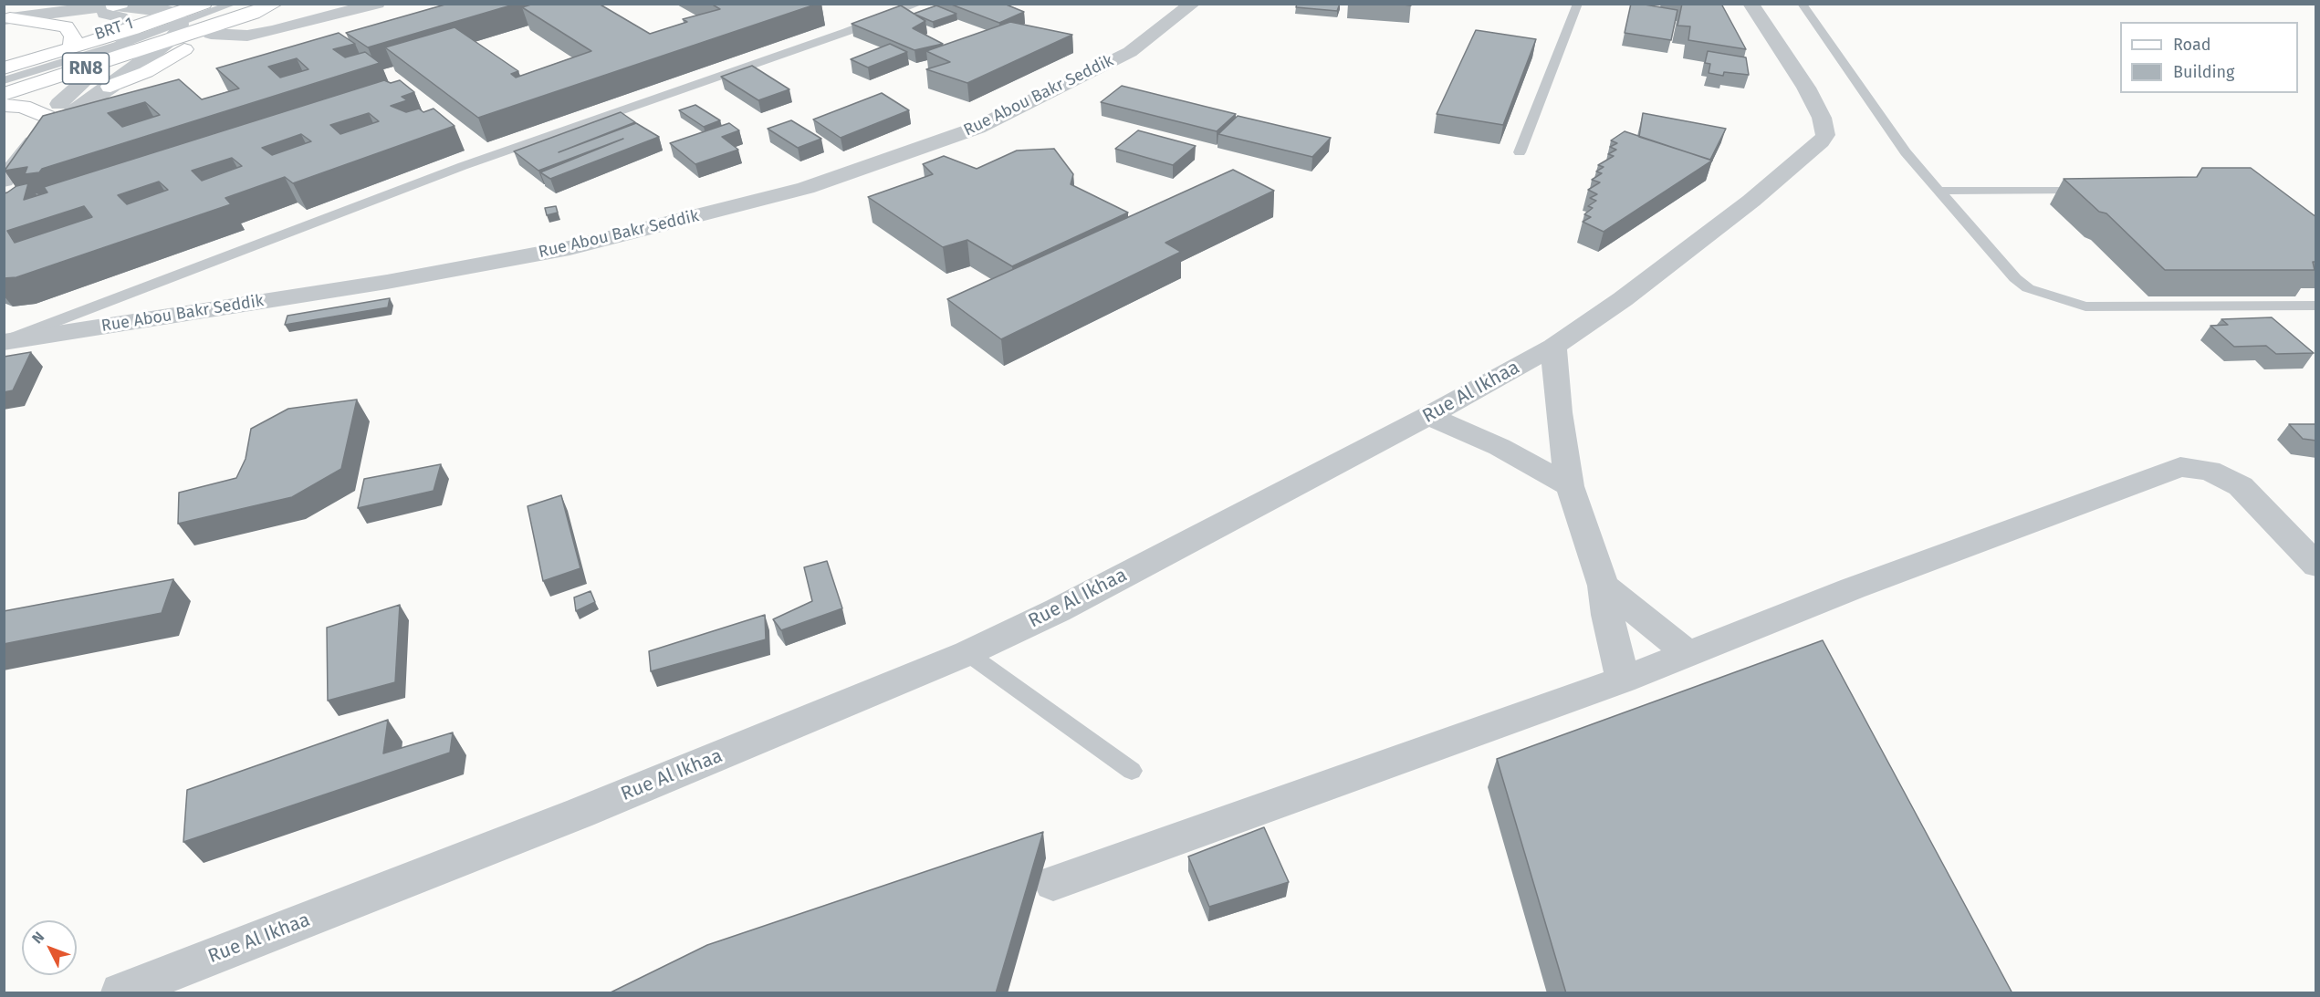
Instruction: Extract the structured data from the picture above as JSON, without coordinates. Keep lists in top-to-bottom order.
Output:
{
  "streets": {
    "main road": ["RN8"],
    "street": ["Rue Abou Bakr Seddik", "Rue Al Ikhaa"],
    "lane": ["BRT 1"]
  },
  "crossings": [
    ["BRT 1", "RN8"]
  ],
  "legend": ["Road", "Building"],
  "north": "top left"
}
